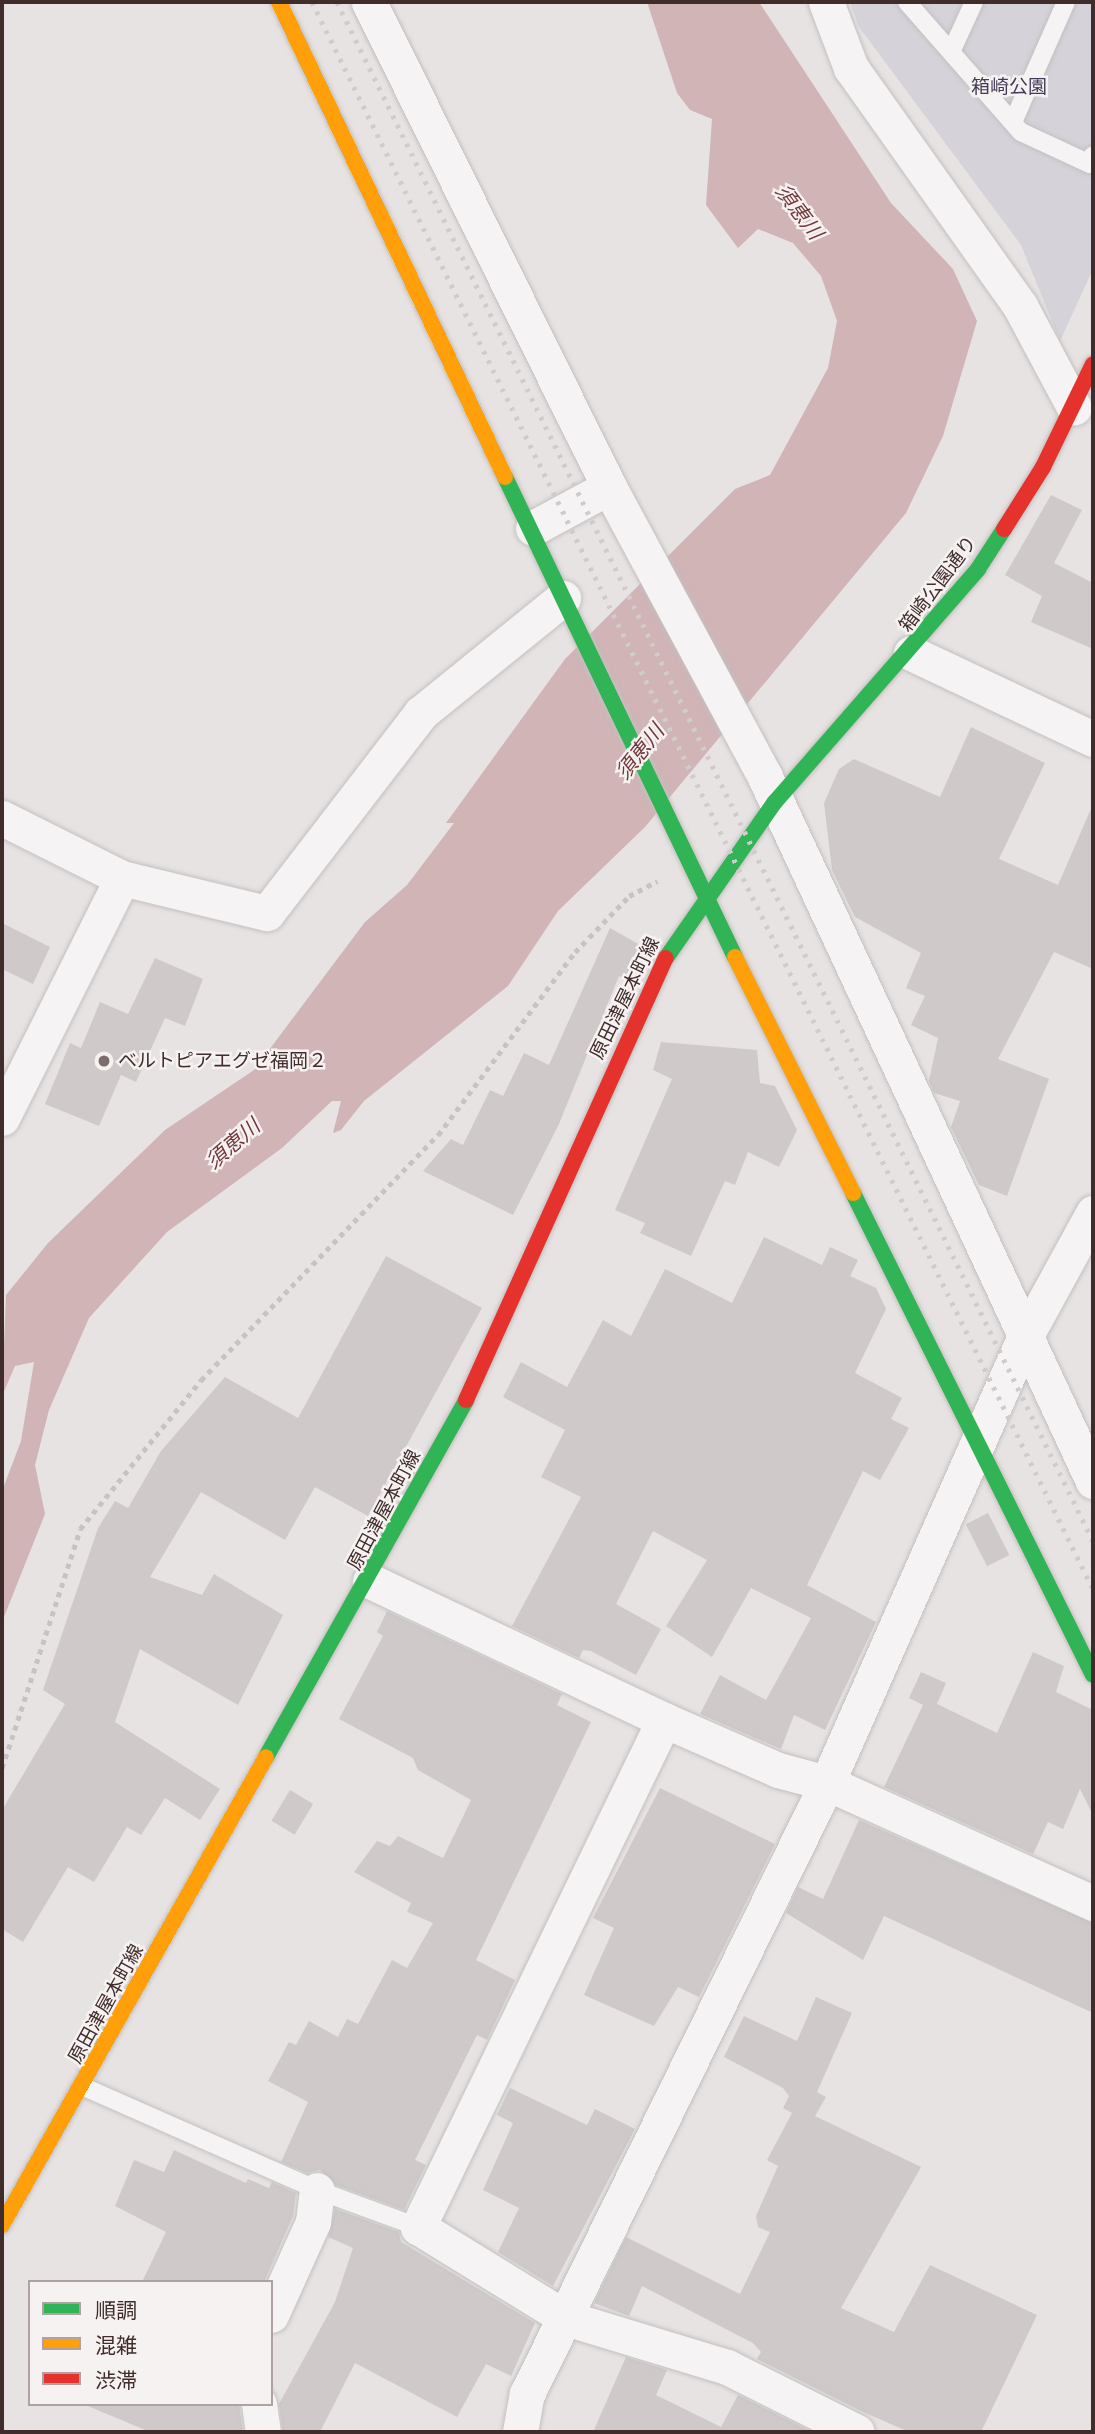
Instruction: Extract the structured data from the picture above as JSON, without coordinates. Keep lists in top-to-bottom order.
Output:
{
  "streets": {
    "street": ["箱崎公園通り", "原田津屋本町線"]
  },
  "crossings": [
    ["箱崎公園通り", "原田津屋本町線"]
  ],
  "water": ["須恵川"],
  "parks": ["箱崎公園"],
  "places": ["ベルトピアエグゼ福岡２"],
  "legend": ["順調", "混雑", "渋滞"]
}
